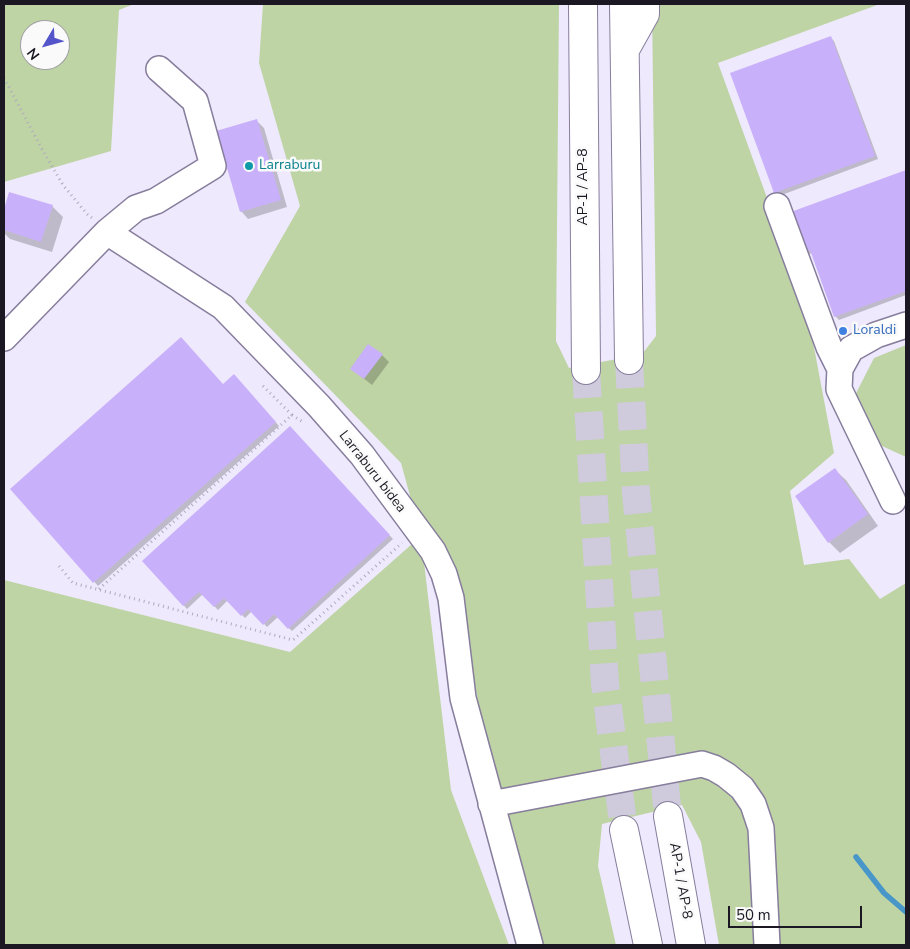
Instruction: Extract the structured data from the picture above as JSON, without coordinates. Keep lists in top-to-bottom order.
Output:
{
  "streets": {
    "highway": ["AP-1 / AP-8"],
    "street": ["Larraburu bidea"]
  },
  "places": ["Larraburu", "Loraldi"],
  "scale_bar": "50 m",
  "north": "bottom left"
}
